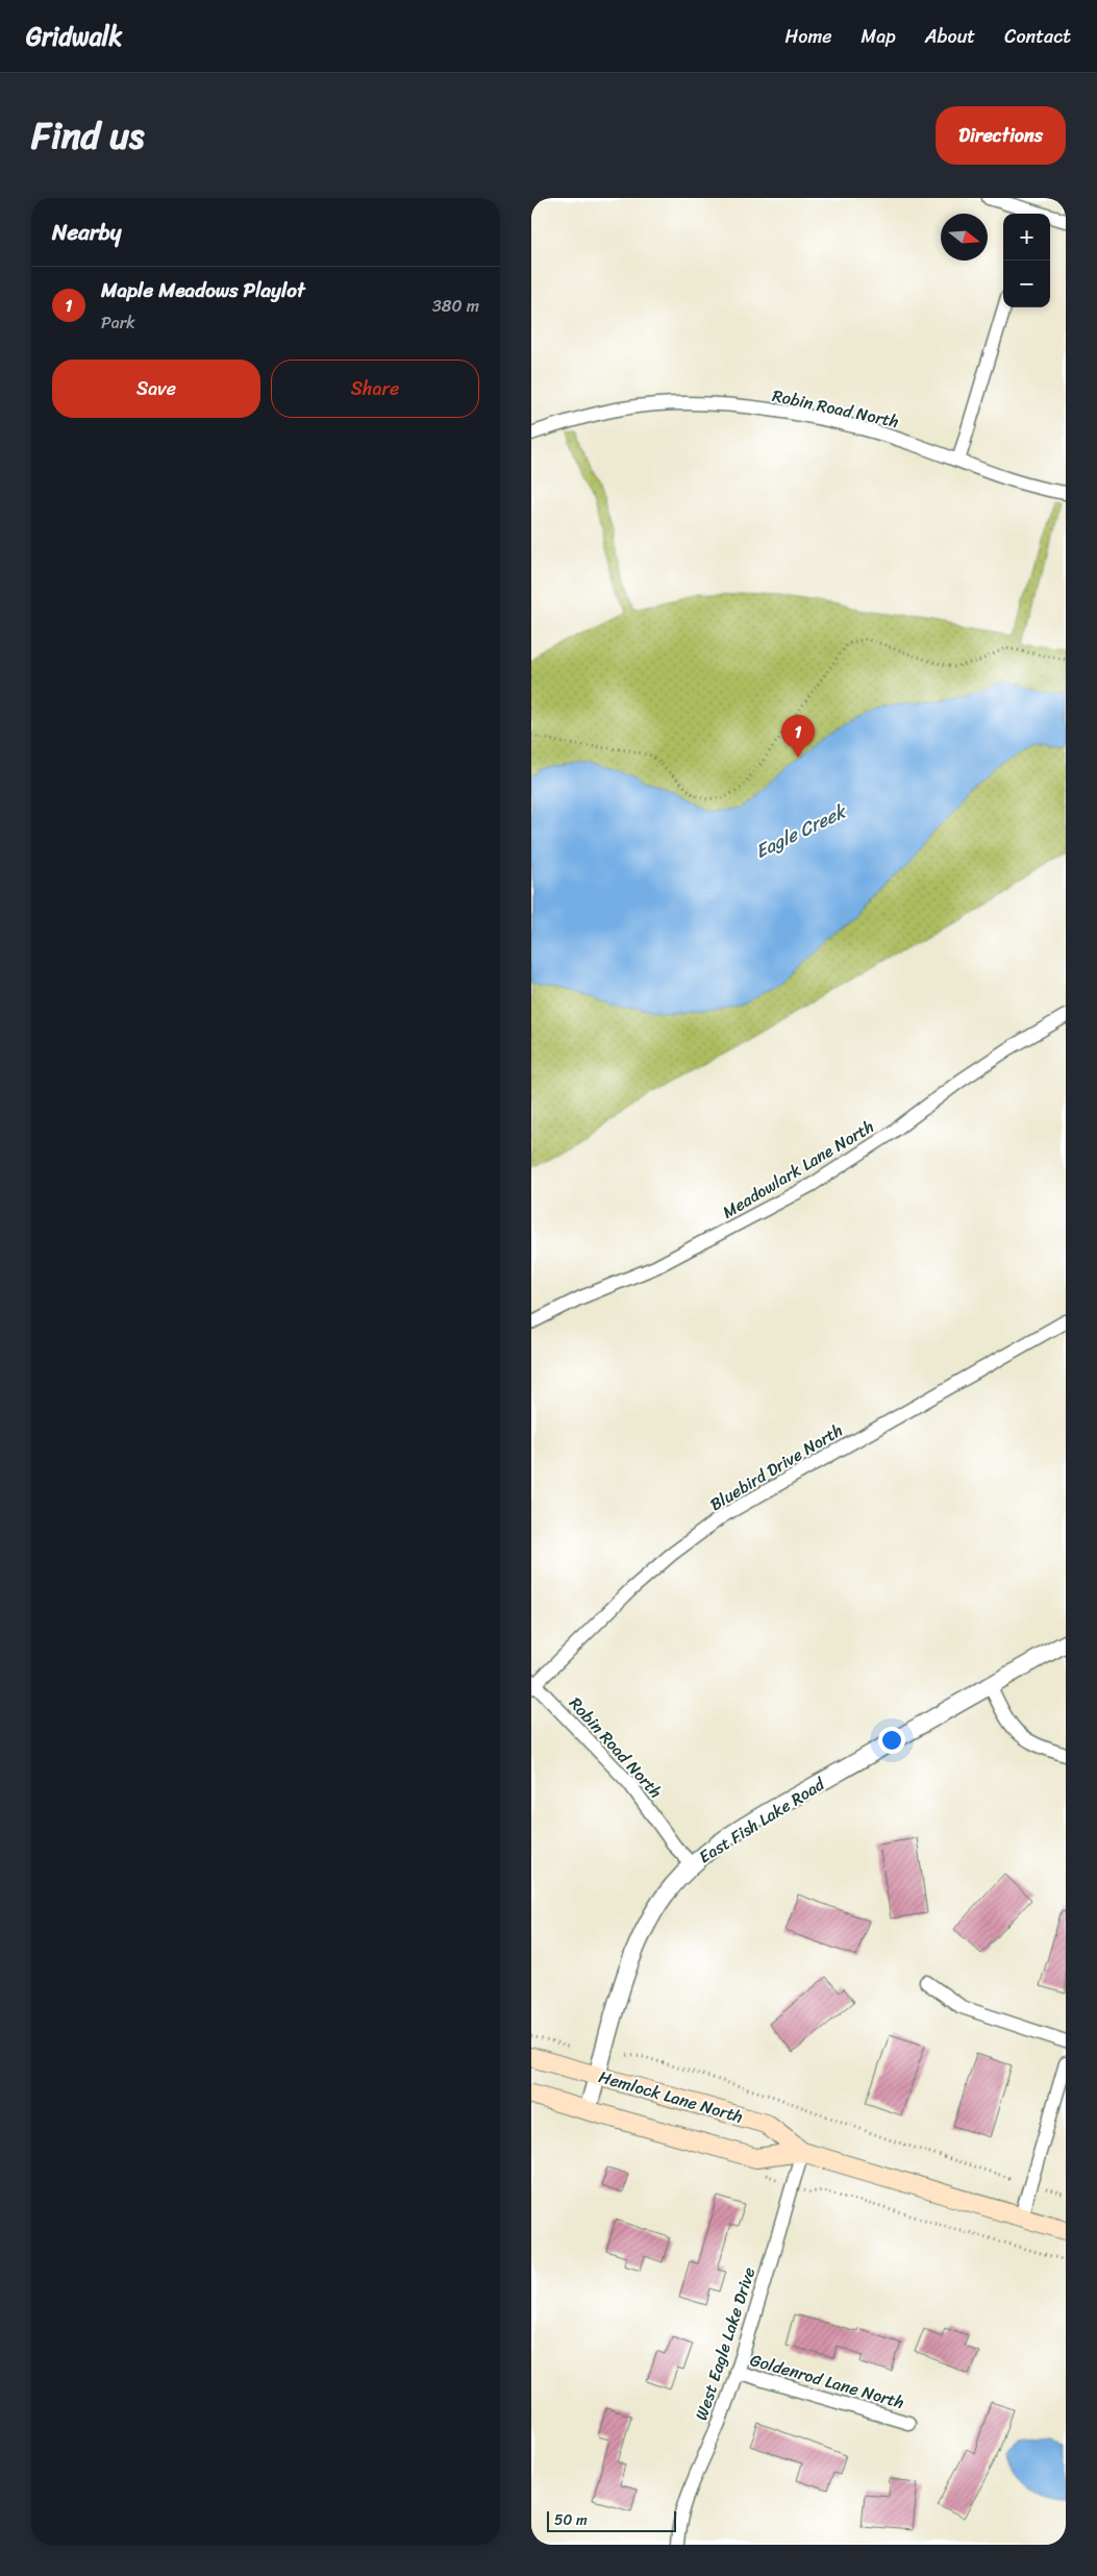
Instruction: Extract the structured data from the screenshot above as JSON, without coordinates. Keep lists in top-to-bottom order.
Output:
{
  "streets": {
    "main road": ["Hemlock Lane North"],
    "street": [
      "Robin Road North",
      "Meadowlark Lane North",
      "Bluebird Drive North",
      "East Fish Lake Road",
      "West Eagle Lake Drive",
      "Goldenrod Lane North"
    ]
  },
  "crossings": [
    ["Robin Road North", "Bluebird Drive North"],
    ["Robin Road North", "East Fish Lake Road"],
    ["East Fish Lake Road", "Hemlock Lane North"],
    ["Hemlock Lane North", "West Eagle Lake Drive"],
    ["West Eagle Lake Drive", "Goldenrod Lane North"]
  ],
  "water": ["Eagle Creek"],
  "scale_bar": "50 m",
  "north": "right",
  "page": {
    "header": "Gridwalk",
    "nav": [
      "Home",
      "Map",
      "About",
      "Contact"
    ],
    "title": "Find us",
    "buttons": [
      "Directions",
      ["Save", "Share"]
    ],
    "heading": "Nearby",
    "map_buttons": ["+", "−"],
    "list": [
      {
        "mark": "1",
        "name": "Maple Meadows Playlot",
        "note": "Park",
        "value": "380 m"
      }
    ],
    "pins": "1",
    "scale": "50 m"
  }
}
